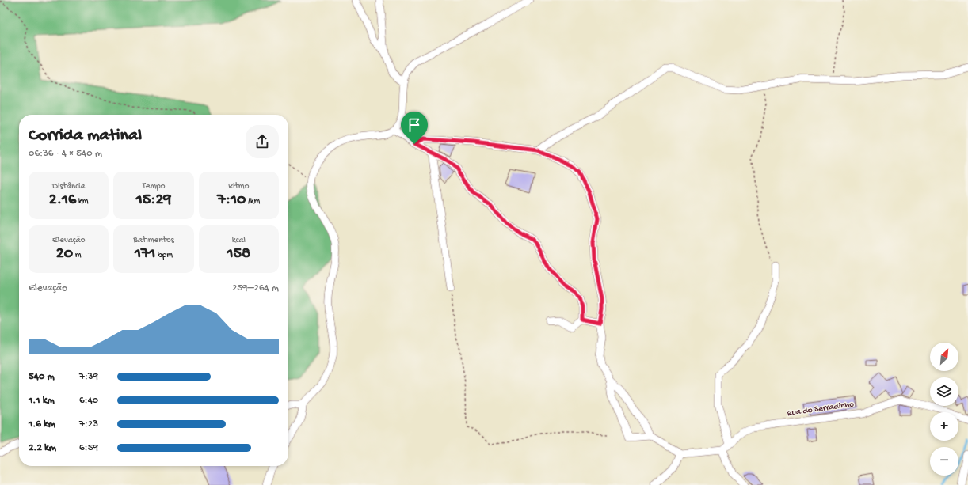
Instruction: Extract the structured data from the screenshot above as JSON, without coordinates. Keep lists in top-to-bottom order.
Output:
{
  "streets": {
    "street": ["Rua do Serradinho"]
  },
  "north": "top right",
  "page": {
    "heading": ["Corrida matinal", "06:36 · 4 × 540 m"],
    "stats": [
      ["Distância", "2.16 km"],
      ["Tempo", "15:29"],
      ["Ritmo", "7:10 /km"],
      ["Elevação", "20 m"],
      ["Batimentos", "171 bpm"],
      ["kcal", "158"]
    ],
    "chart": ["Elevação", "259–264 m"],
    "map_buttons": ["+", "−"],
    "list": [
      {
        "name": "540 m",
        "note": "7:39"
      },
      {
        "name": "1.1 km",
        "note": "6:40"
      },
      {
        "name": "1.6 km",
        "note": "7:23"
      },
      {
        "name": "2.2 km",
        "note": "6:59"
      }
    ]
  }
}
